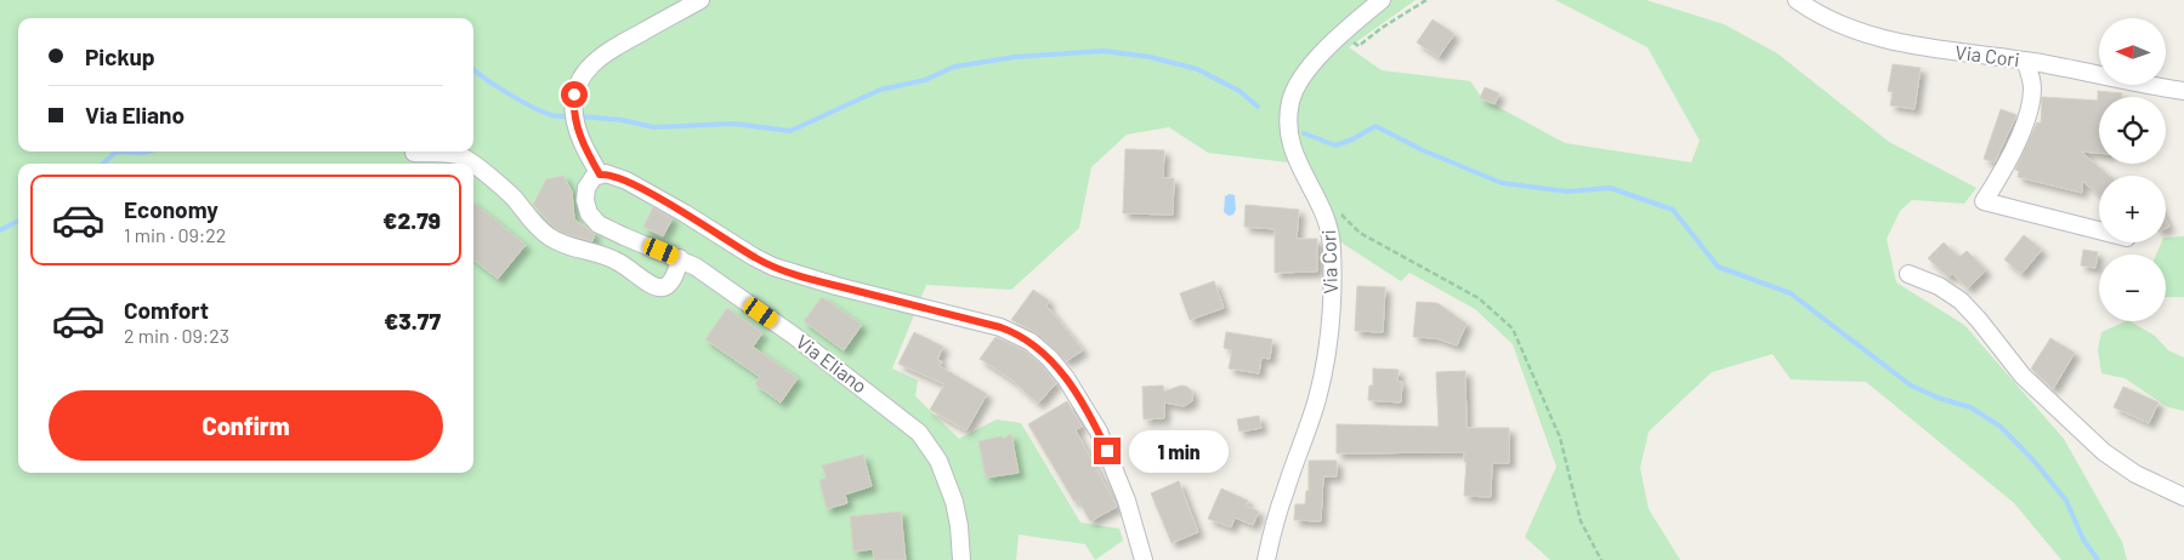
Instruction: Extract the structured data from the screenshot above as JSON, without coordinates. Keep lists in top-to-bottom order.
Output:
{
  "streets": {
    "street": ["Via Cori", "Via Eliano"]
  },
  "north": "left",
  "page": {
    "map_buttons": ["+", "−"],
    "banner": ["Pickup", "Via Eliano"],
    "list": [
      {
        "name": "Economy",
        "note": "1 min · 09:22",
        "value": "€2.79"
      },
      {
        "name": "Comfort",
        "note": "2 min · 09:23",
        "value": "€3.77"
      }
    ],
    "buttons": "Confirm",
    "bubble": "1 min"
  }
}
